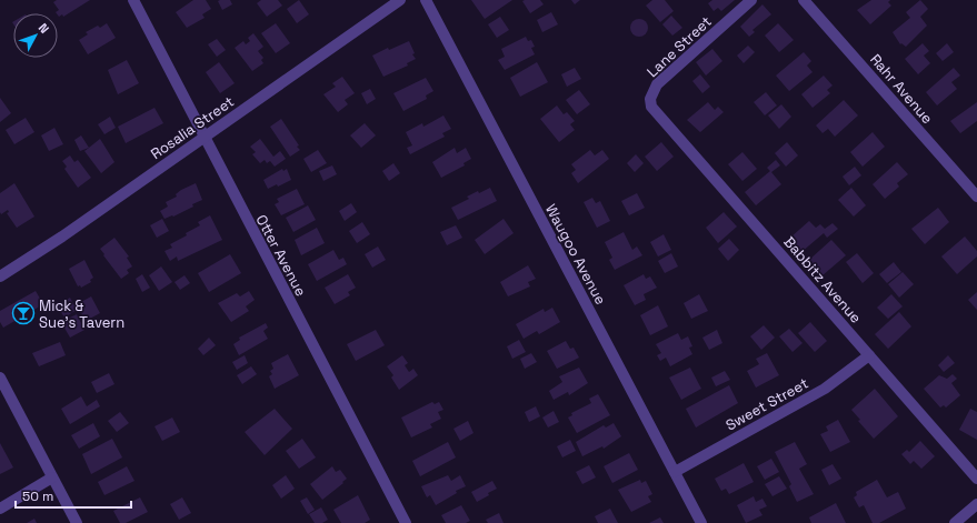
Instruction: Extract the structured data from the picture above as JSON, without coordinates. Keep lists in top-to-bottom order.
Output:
{
  "streets": {
    "street": [
      "Lane Street",
      "Rahr Avenue",
      "Rosalia Street",
      "Waugoo Avenue",
      "Otter Avenue",
      "Babbitz Avenue",
      "Sweet Street"
    ]
  },
  "crossings": [
    ["Lane Street", "Babbitz Avenue"],
    ["Rosalia Street", "Otter Avenue"],
    ["Waugoo Avenue", "Sweet Street"],
    ["Babbitz Avenue", "Sweet Street"]
  ],
  "places": {
    "bar": ["Mick & Sue's Tavern"]
  },
  "scale_bar": "50 m",
  "north": "top right"
}
